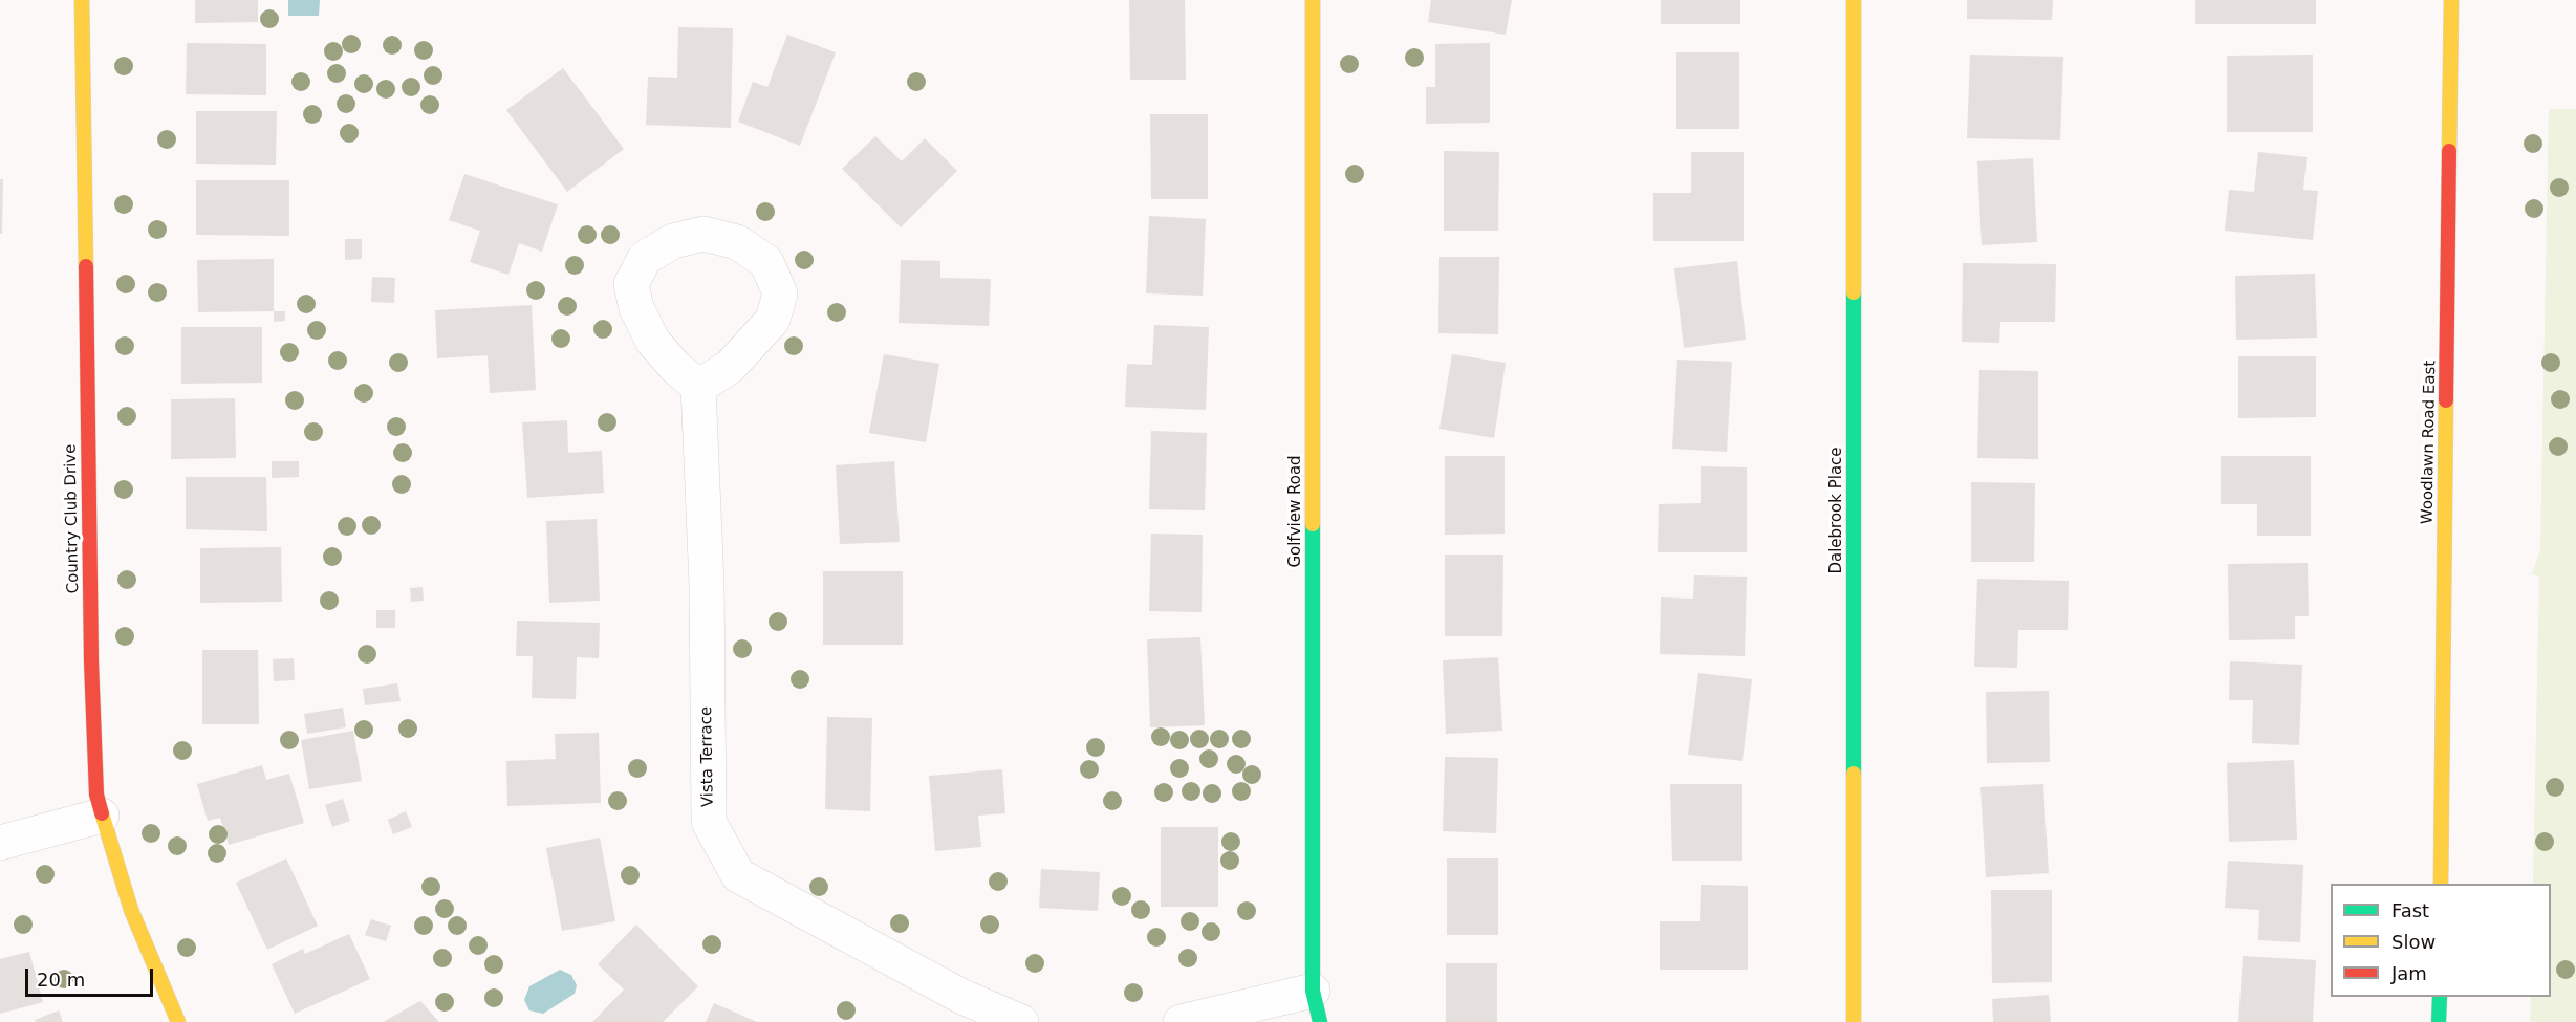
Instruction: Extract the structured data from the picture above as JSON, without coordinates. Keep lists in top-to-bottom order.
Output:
{
  "streets": {
    "street": [
      "Woodlawn Road East",
      "Dalebrook Place",
      "Golfview Road",
      "Country Club Drive",
      "Vista Terrace"
    ]
  },
  "legend": ["Fast", "Slow", "Jam"],
  "scale_bar": "20 m"
}
